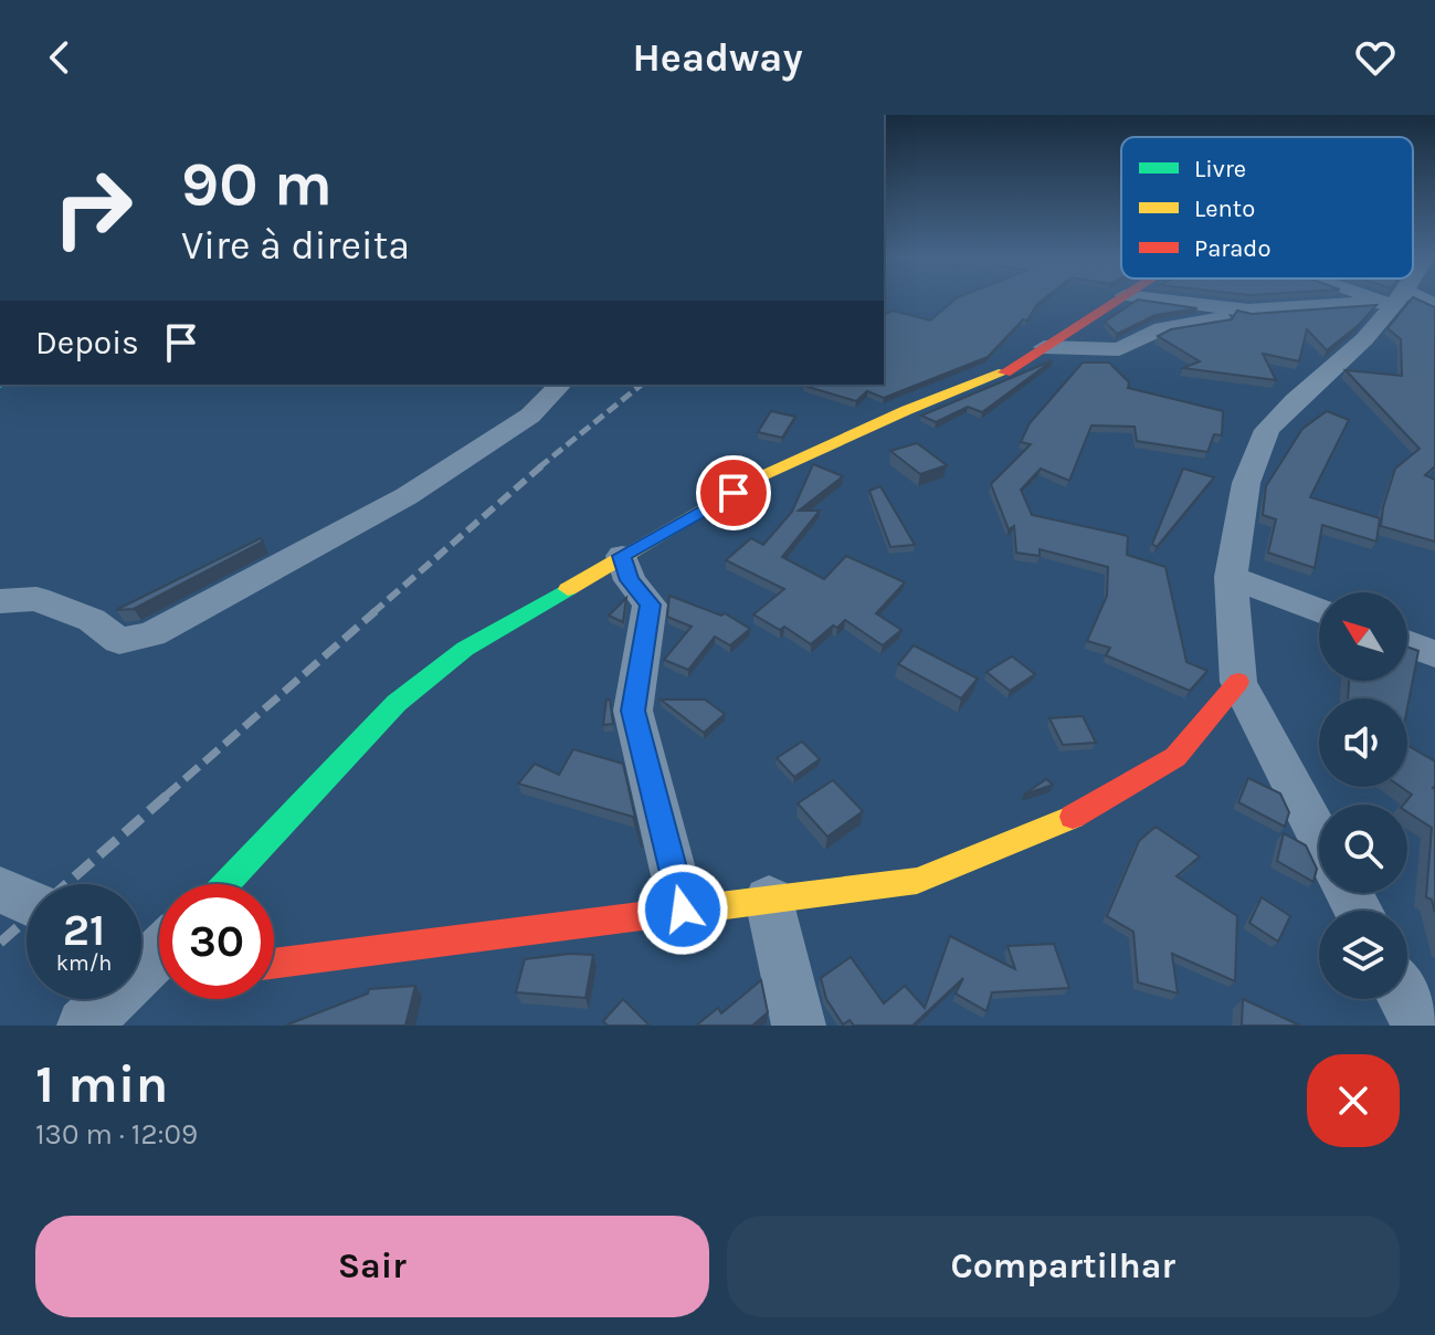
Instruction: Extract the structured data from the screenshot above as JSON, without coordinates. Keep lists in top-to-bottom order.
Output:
{
  "legend": ["Livre", "Lento", "Parado"],
  "north": "top left",
  "page": {
    "header": "Headway",
    "turn": ["90 m", "Vire à direita"],
    "then": "Depois",
    "speed": "21 km/h",
    "limit": "30",
    "heading": ["1 min", "130 m · 12:09"],
    "buttons": ["Sair", "Compartilhar"]
  }
}
